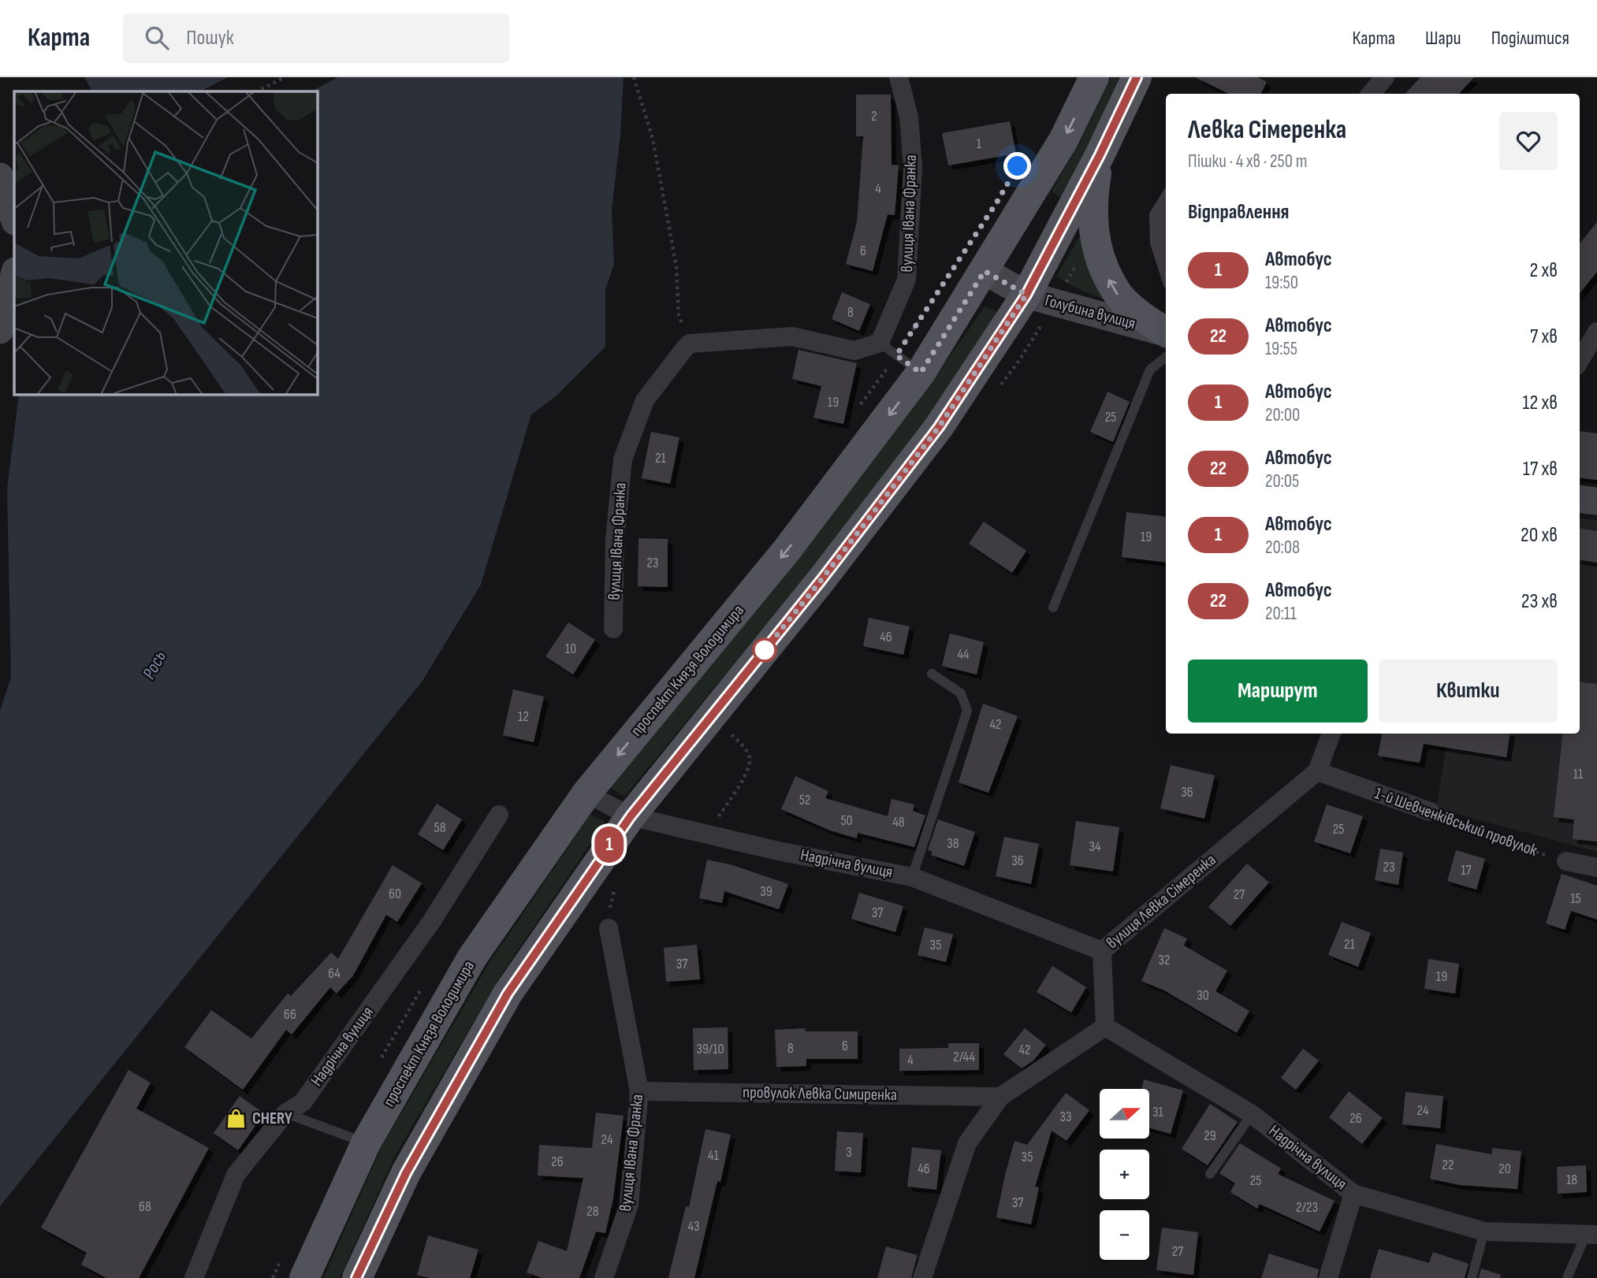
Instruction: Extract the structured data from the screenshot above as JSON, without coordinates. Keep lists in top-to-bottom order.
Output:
{
  "streets": {
    "main road": ["проспект Князя Володимира"],
    "street": [
      "вулиця Івана Франка",
      "Голубина вулиця",
      "1-й Шевченківський провулок",
      "Надрічна вулиця",
      "вулиця Левка Сімеренка",
      "провулок Левка Симиренка"
    ]
  },
  "crossings": [
    ["вулиця Івана Франка", "провулок Левка Симиренка"],
    ["Голубина вулиця", "проспект Князя Володимира"],
    ["проспект Князя Володимира", "Надрічна вулиця"],
    ["1-й Шевченківський провулок", "вулиця Левка Сімеренка"],
    ["Надрічна вулиця", "вулиця Левка Сімеренка"]
  ],
  "water": ["Рось"],
  "places": {
    "shop": ["CHERY"]
  },
  "lines": ["bus line 1"],
  "house_numbers": [
    "2",
    "1",
    "4",
    "6",
    "8",
    "19",
    "25",
    "21",
    "19",
    "23",
    "46",
    "10",
    "44",
    "12",
    "42",
    "11",
    "36",
    "52",
    "50",
    "48",
    "58",
    "25",
    "38",
    "34",
    "36",
    "23",
    "17",
    "39",
    "60",
    "27",
    "15",
    "37",
    "21",
    "35",
    "32",
    "37",
    "64",
    "19",
    "30",
    "66",
    "6",
    "8",
    "39/10",
    "42",
    "2/44",
    "4",
    "24",
    "31",
    "33",
    "26",
    "29",
    "24",
    "3",
    "41",
    "35",
    "26",
    "22",
    "46",
    "20",
    "18",
    "25",
    "37",
    "68",
    "2/23",
    "28",
    "43",
    "27"
  ],
  "north": "right",
  "page": {
    "header": "Карта",
    "search": "Пошук",
    "nav": ["Карта", "Шари", "Поділитися"],
    "on_map": "1",
    "heading": [
      ["Левка Сімеренка", "Пішки · 4 хв · 250 m"],
      "Відправлення"
    ],
    "list": [
      {
        "mark": "1",
        "name": "Автобус",
        "note": "19:50",
        "value": "2 хв"
      },
      {
        "mark": "22",
        "name": "Автобус",
        "note": "19:55",
        "value": "7 хв"
      },
      {
        "mark": "1",
        "name": "Автобус",
        "note": "20:00",
        "value": "12 хв"
      },
      {
        "mark": "22",
        "name": "Автобус",
        "note": "20:05",
        "value": "17 хв"
      },
      {
        "mark": "1",
        "name": "Автобус",
        "note": "20:08",
        "value": "20 хв"
      },
      {
        "mark": "22",
        "name": "Автобус",
        "note": "20:11",
        "value": "23 хв"
      }
    ],
    "buttons": ["Маршрут", "Квитки"],
    "map_buttons": ["+", "−"]
  }
}
